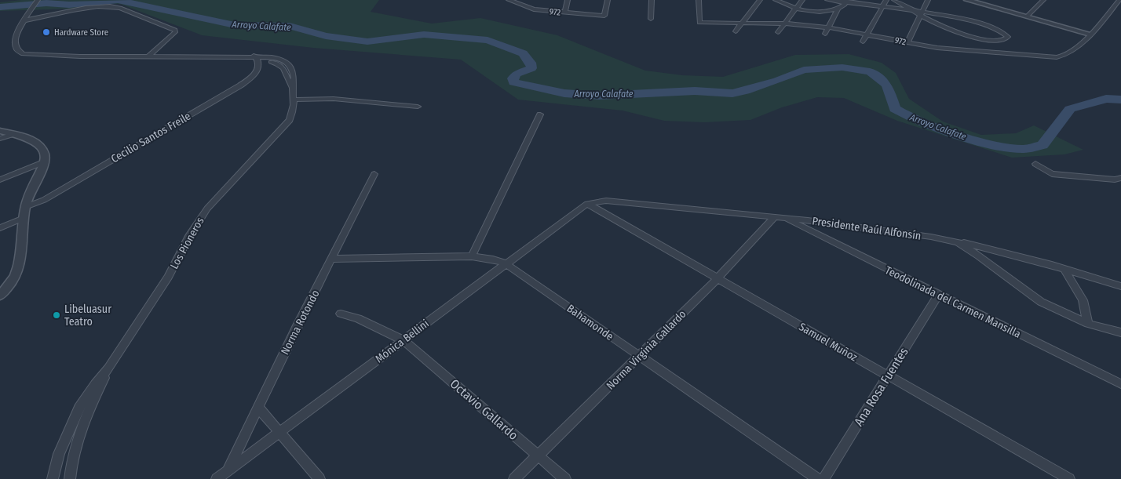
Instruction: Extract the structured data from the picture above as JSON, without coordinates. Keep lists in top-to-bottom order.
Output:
{
  "streets": {
    "street": [
      "972",
      "Cecilio Santos Freile",
      "Presidente Raúl Alfonsín",
      "Los Pioneros",
      "Teodolinada del Carmen Mansilla",
      "Norma Rotondo",
      "Bahamonde",
      "Mónica Bellini",
      "Samuel Muñoz",
      "Norma Virginia Gallardo",
      "Ana Rosa Fuentes",
      "Octavio Gallardo"
    ]
  },
  "crossings": [
    ["Cecilio Santos Freile", "Los Pioneros"],
    ["Presidente Raúl Alfonsín", "Teodolinada del Carmen Mansilla"],
    ["Presidente Raúl Alfonsín", "Mónica Bellini"],
    ["Presidente Raúl Alfonsín", "Samuel Muñoz"],
    ["Presidente Raúl Alfonsín", "Norma Virginia Gallardo"],
    ["Teodolinada del Carmen Mansilla", "Ana Rosa Fuentes"],
    ["Norma Rotondo", "Bahamonde"],
    ["Norma Rotondo", "Mónica Bellini"],
    ["Bahamonde", "Mónica Bellini"],
    ["Bahamonde", "Norma Virginia Gallardo"],
    ["Mónica Bellini", "Samuel Muñoz"],
    ["Mónica Bellini", "Octavio Gallardo"],
    ["Samuel Muñoz", "Norma Virginia Gallardo"],
    ["Samuel Muñoz", "Ana Rosa Fuentes"],
    ["Norma Virginia Gallardo", "Octavio Gallardo"]
  ],
  "water": ["Arroyo Calafate"],
  "places": ["Hardware Store", "Libeluasur Teatro"]
}
